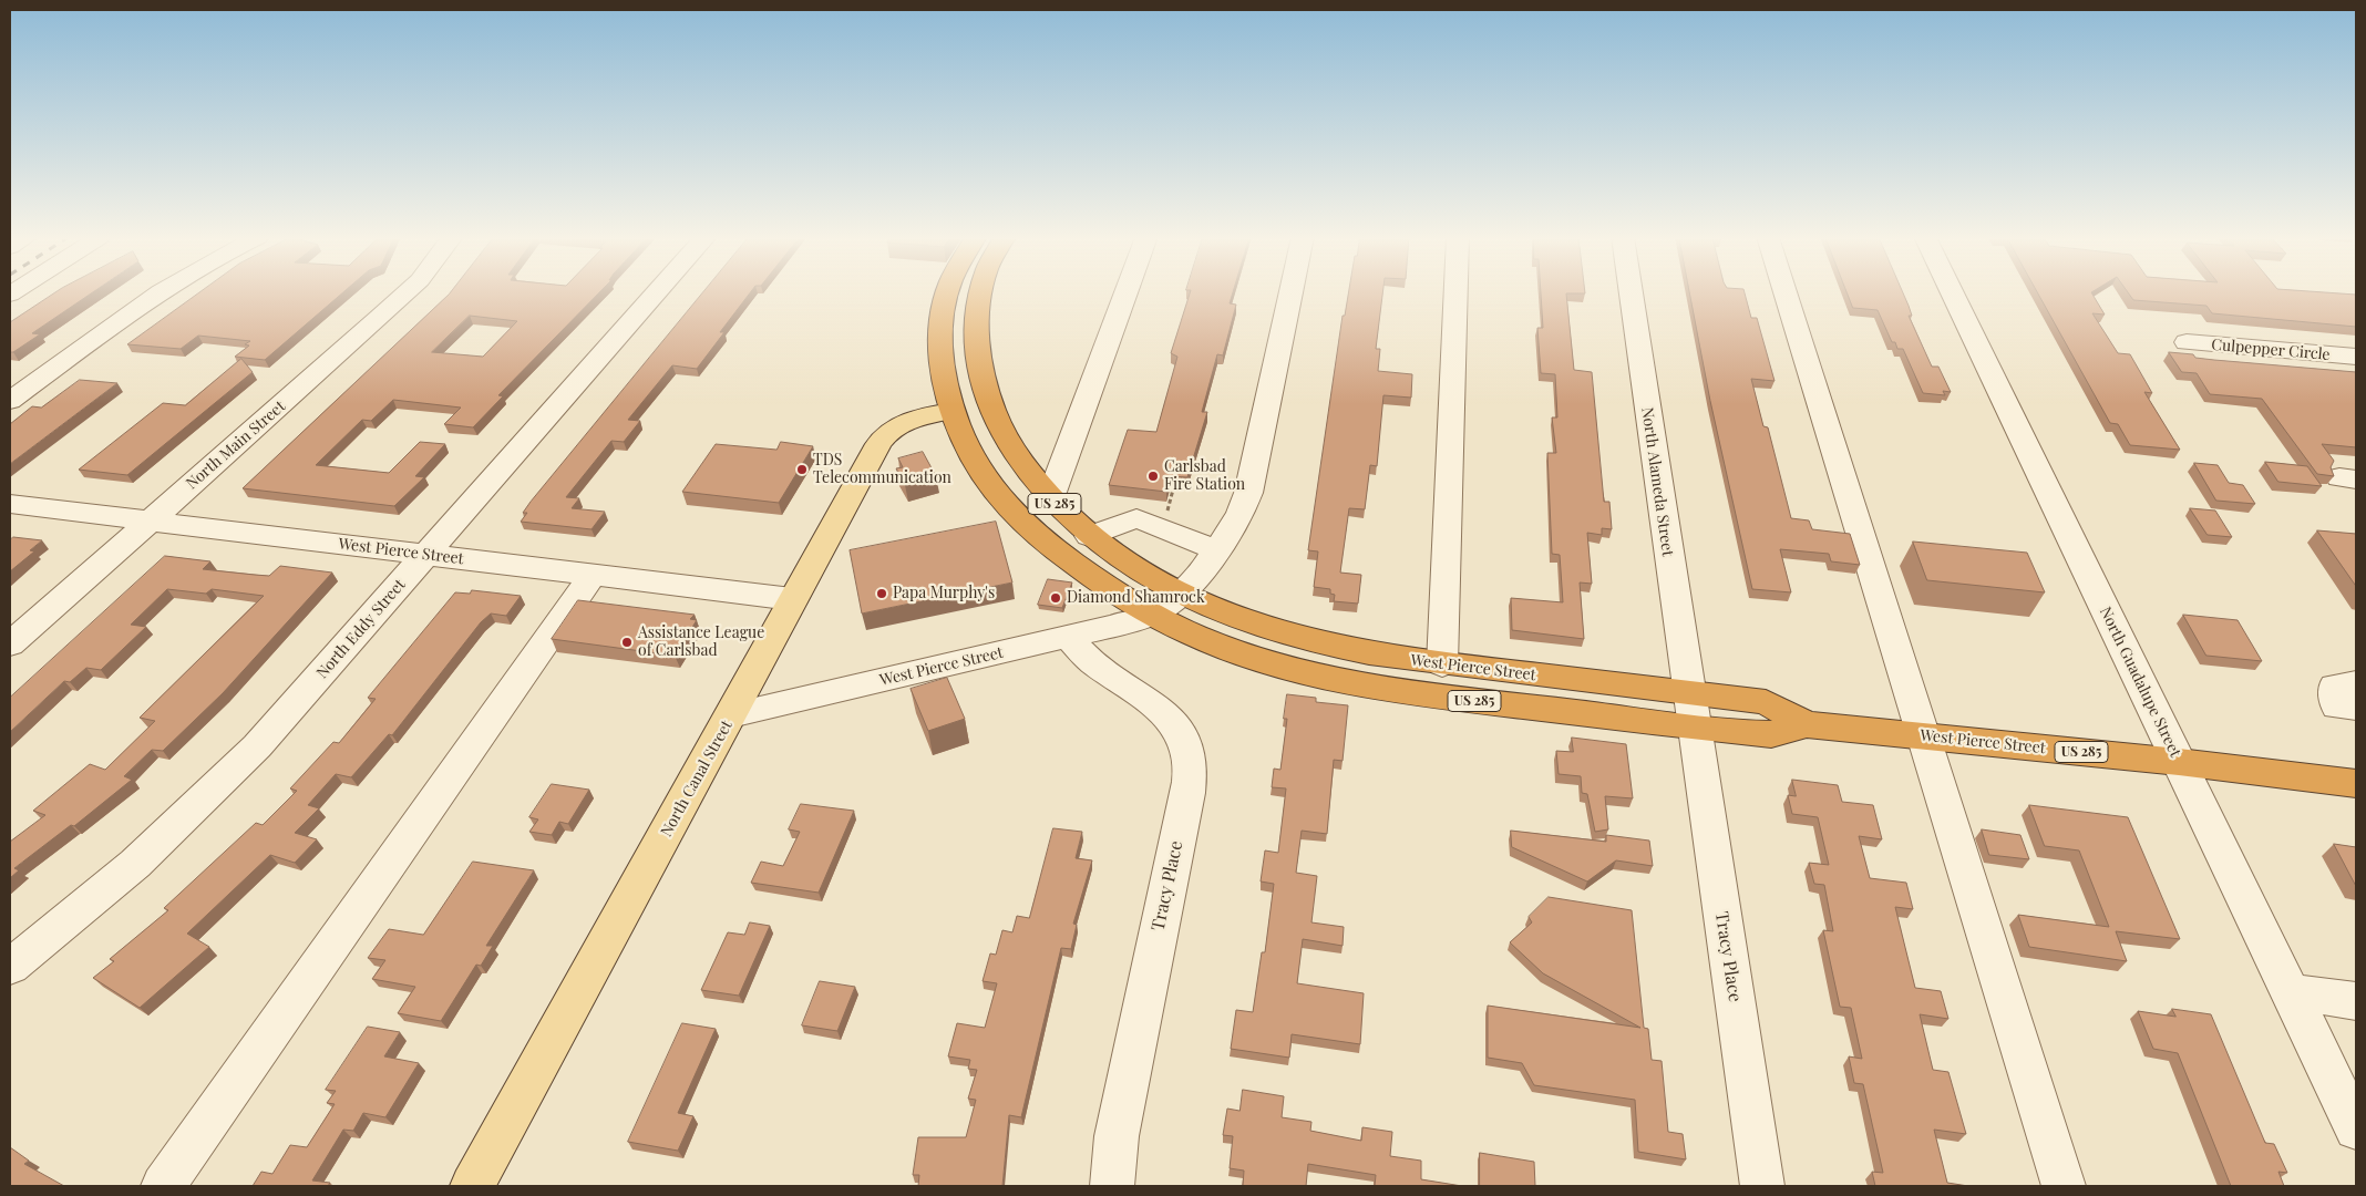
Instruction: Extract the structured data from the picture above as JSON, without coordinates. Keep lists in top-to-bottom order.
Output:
{
  "streets": {
    "highway": ["US 285", "West Pierce Street"],
    "main road": ["North Canal Street"],
    "street": [
      "Culpepper Circle",
      "North Main Street",
      "North Alameda Street",
      "North Eddy Street",
      "North Guadalupe Street",
      "Tracy Place"
    ]
  },
  "crossings": [
    ["North Main Street", "West Pierce Street"],
    ["North Alameda Street", "West Pierce Street"],
    ["North Alameda Street", "Tracy Place"],
    ["US 285", "West Pierce Street"],
    ["US 285", "North Canal Street"],
    ["West Pierce Street", "North Eddy Street"],
    ["West Pierce Street", "North Guadalupe Street"],
    ["West Pierce Street", "North Canal Street"],
    ["West Pierce Street", "Tracy Place"]
  ],
  "places": [
    "TDS Telecommunication",
    "Carlsbad Fire Station",
    "Papa Murphy's",
    "Diamond Shamrock",
    "Assistance League of Carlsbad"
  ]
}
